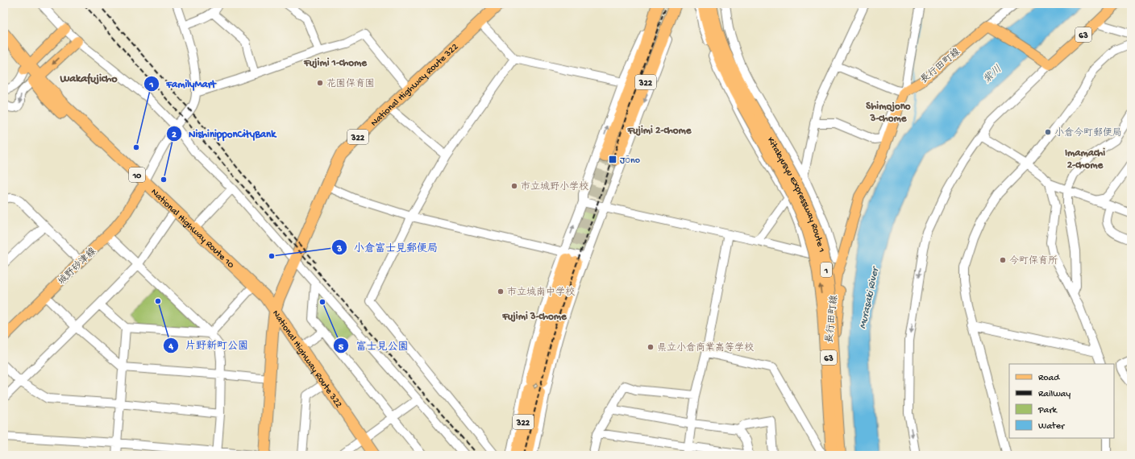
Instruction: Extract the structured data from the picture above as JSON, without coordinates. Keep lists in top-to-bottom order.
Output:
{
  "streets": {
    "highway": [
      "322",
      "National Highway Route 322",
      "10",
      "Kitakyusyu Expressway Route 1",
      "National Highway Route 10",
      "1"
    ],
    "main road": ["63", "長行田町線", "城野砂津線"]
  },
  "crossings": [
    ["長行田町線", "Kitakyusyu Expressway Route 1"],
    ["National Highway Route 322", "National Highway Route 10"],
    ["National Highway Route 10", "城野砂津線"]
  ],
  "districts": [
    "Fujimi 1-chome",
    "Wakafujicho",
    "Shimojono 3-chome",
    "Fujimi 2-chome",
    "Imamachi 2-chome",
    "Fujimi 3-chome"
  ],
  "water": ["紫川", "Murasaki River"],
  "places": {
    "other": [
      "花園保育園",
      "小倉今町郵便局",
      "FamilyMart",
      "NishinipponCityBank",
      "市立城野小学校",
      "小倉富士見郵便局",
      "今町保育所",
      "市立城南中学校",
      "片野新町公園",
      "富士見公園",
      "県立小倉商業高等学校"
    ],
    "transit": ["Jōno"]
  },
  "legend": [
    "Road",
    "Railway",
    "Park",
    "Water"
  ]
}
